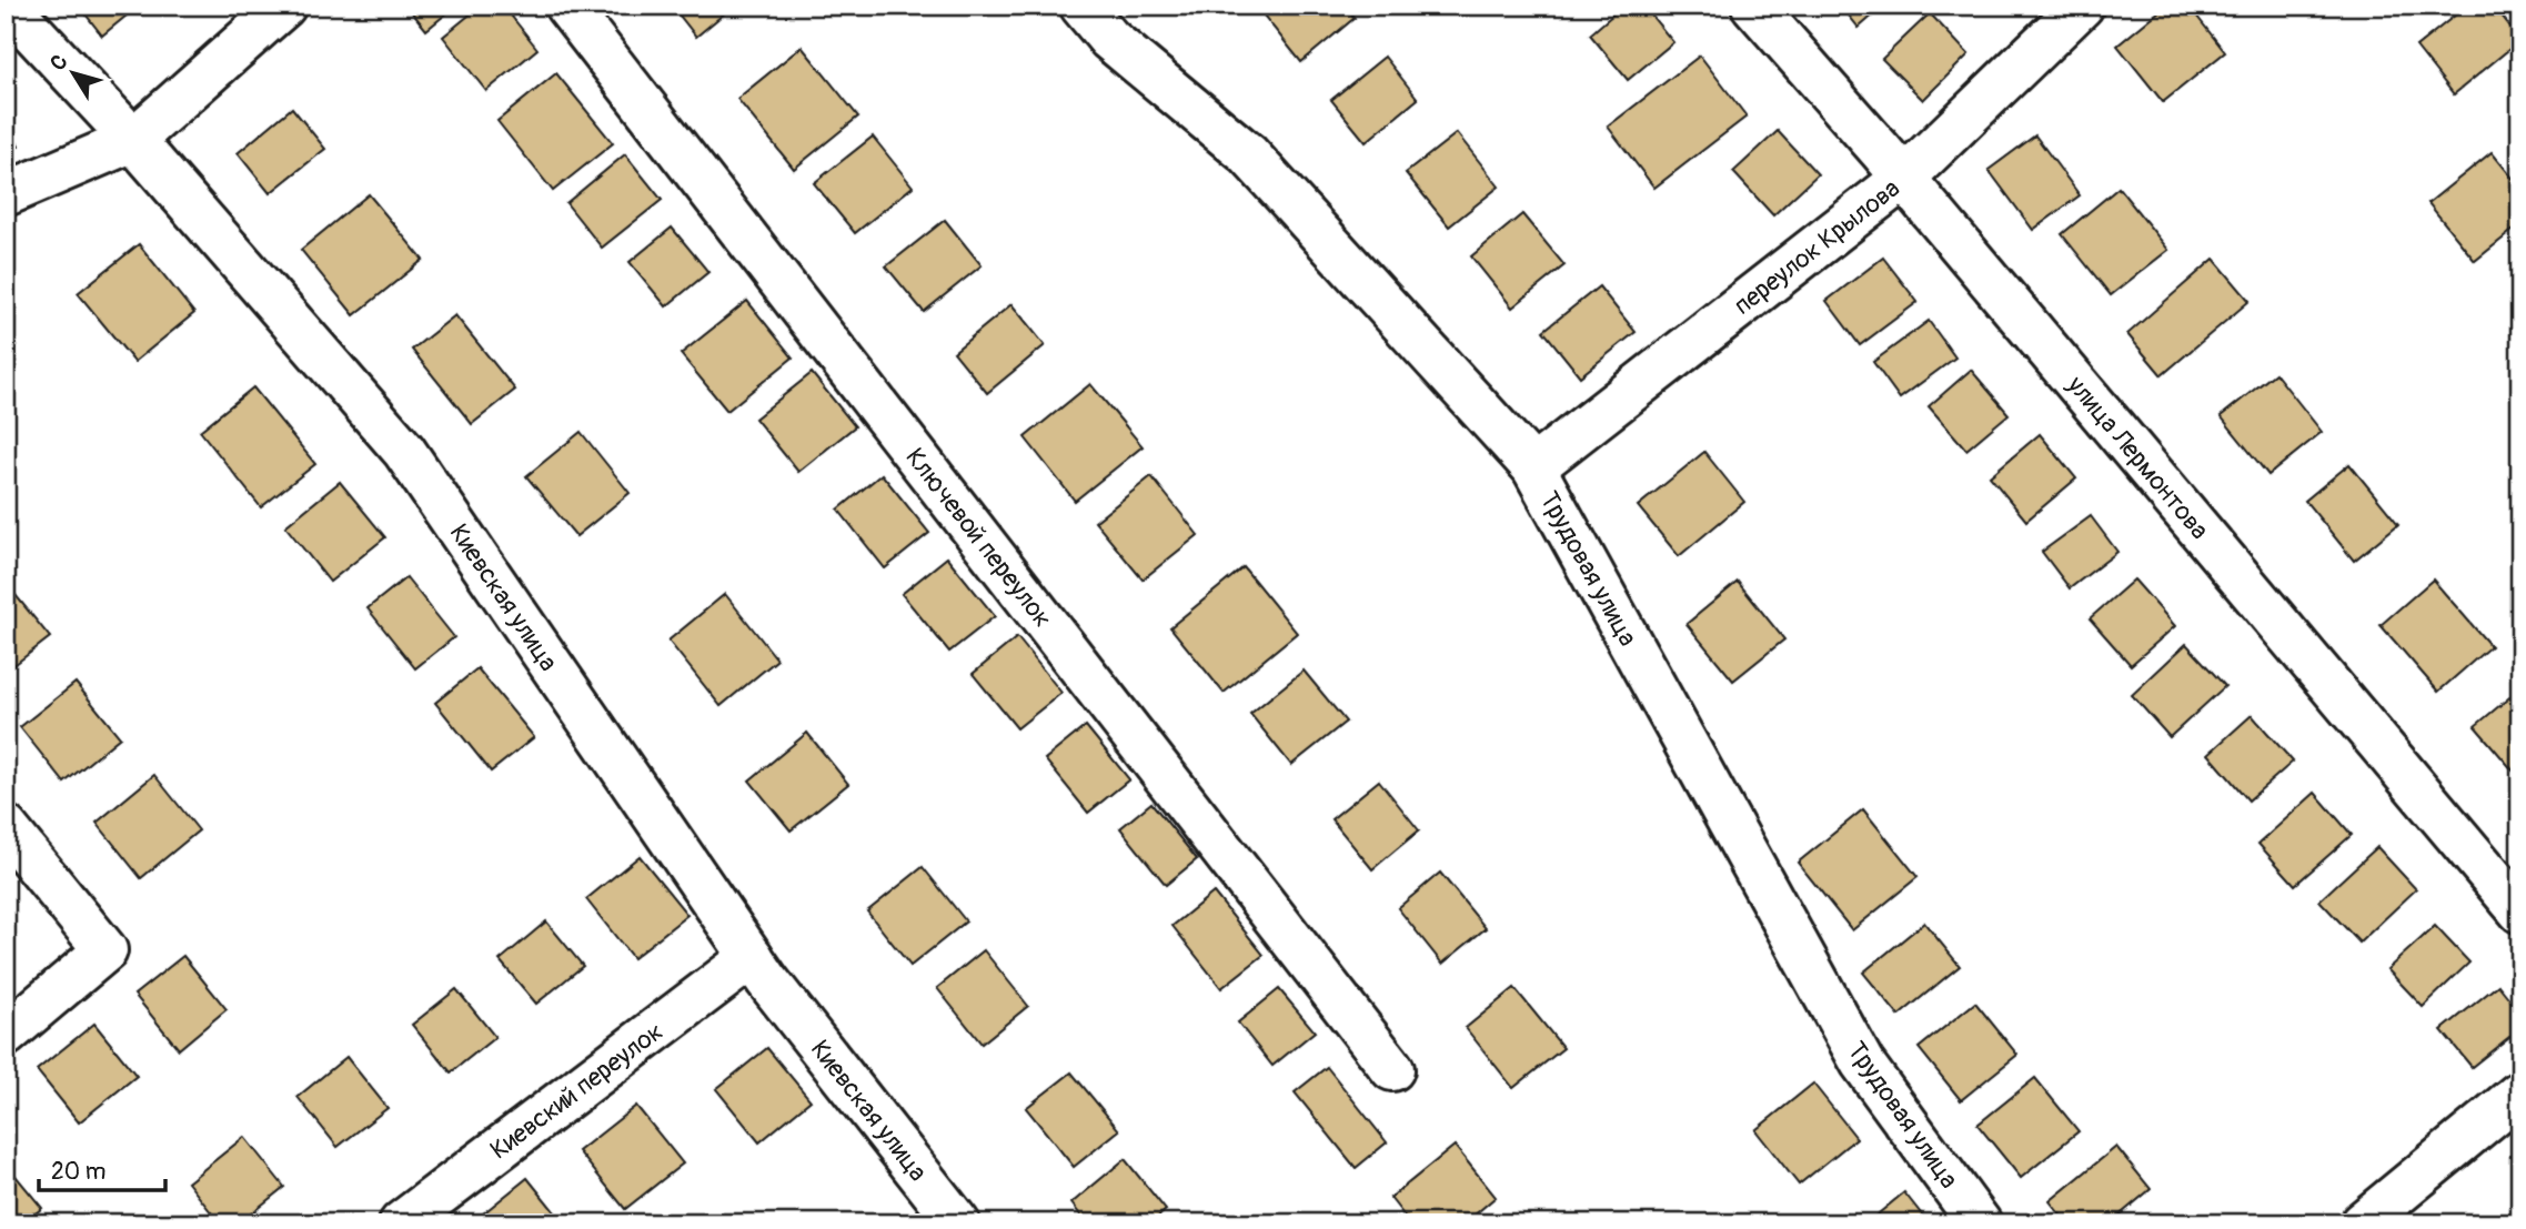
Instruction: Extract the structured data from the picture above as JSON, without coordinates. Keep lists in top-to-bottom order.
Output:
{
  "streets": {
    "street": [
      "переулок Крылова",
      "улица Лермонтова",
      "Ключевой переулок",
      "Трудовая улица",
      "Киевская улица",
      "Киевский переулок"
    ]
  },
  "crossings": [
    ["переулок Крылова", "улица Лермонтова"],
    ["переулок Крылова", "Трудовая улица"],
    ["Киевская улица", "Киевский переулок"]
  ],
  "scale_bar": "20 m",
  "north": "top left"
}
